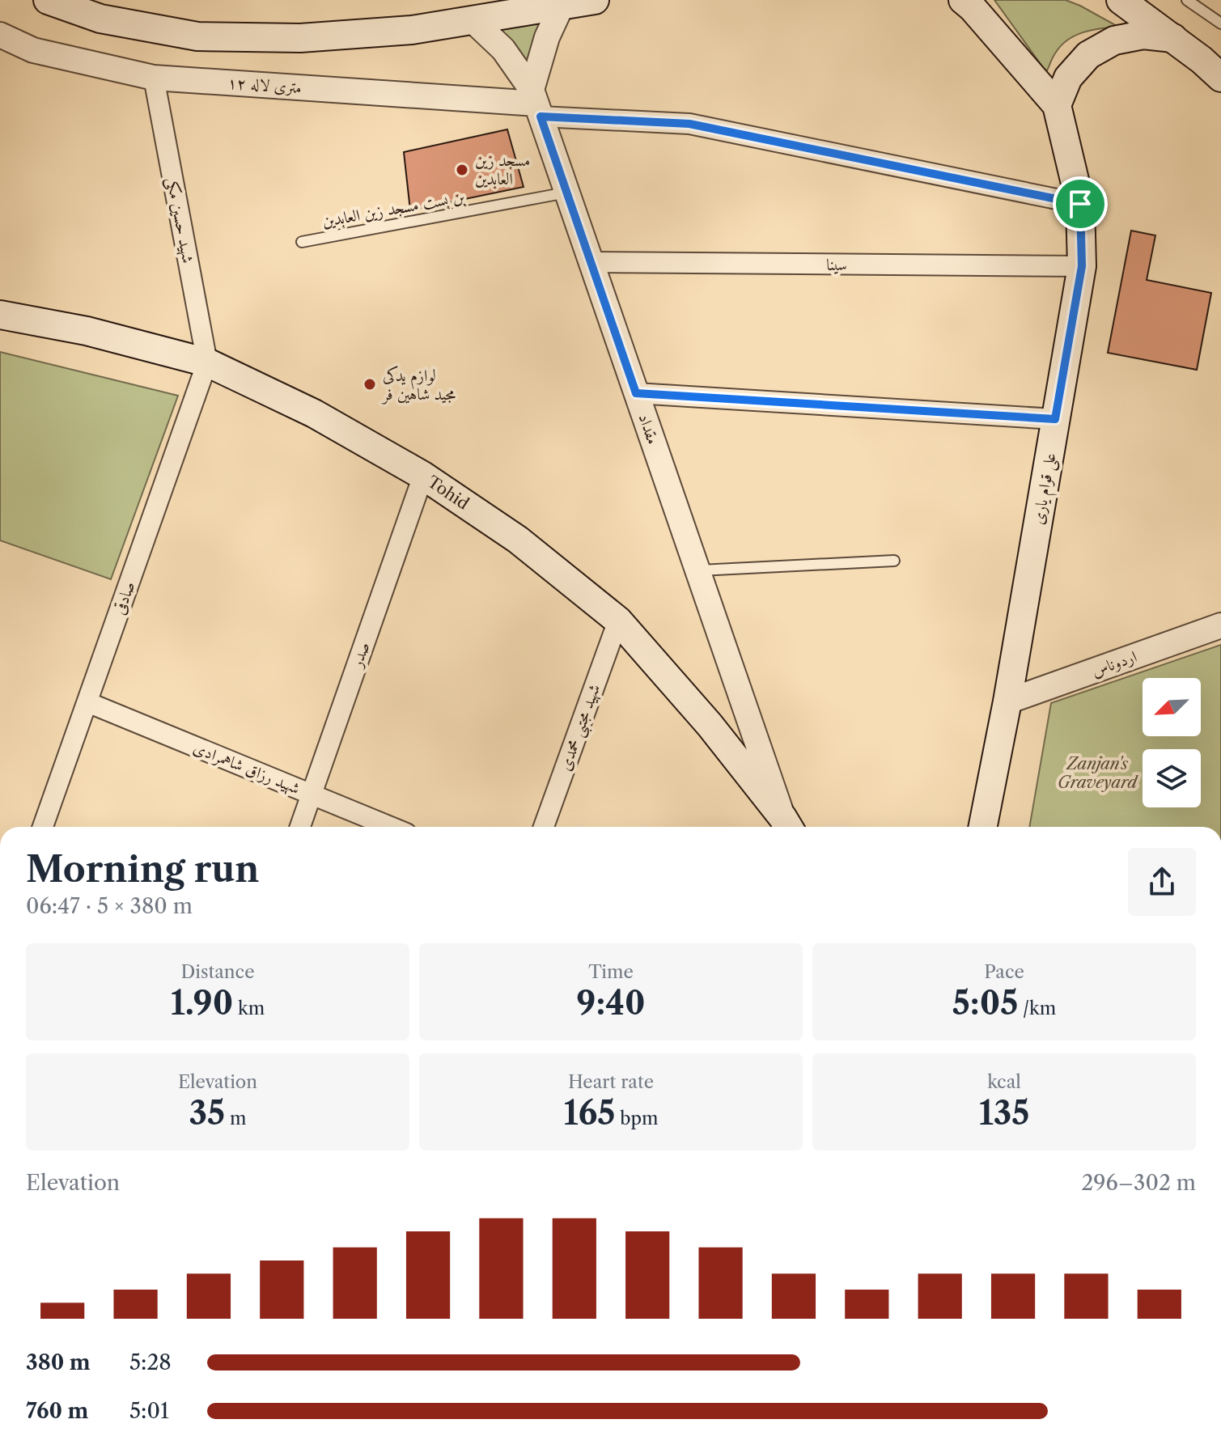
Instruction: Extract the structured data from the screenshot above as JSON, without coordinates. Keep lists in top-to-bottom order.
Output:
{
  "streets": {
    "main road": ["علی قوام یاری", "Tohid"],
    "street": [
      "۱۲ متری لاله",
      "شهید حسین مکی",
      "سینا",
      "مقداد",
      "صادقی",
      "صدر",
      "اردوناس",
      "شهید مجتبی محمدی",
      "شهید رزاق شاهمرادی"
    ],
    "lane": ["بن بست مسجد زین العابدین"]
  },
  "crossings": [
    ["۱۲ متری لاله", "شهید حسین مکی"],
    ["۱۲ متری لاله", "مقداد"],
    ["بن بست مسجد زین العابدین", "مقداد"],
    ["شهید حسین مکی", "Tohid"],
    ["شهید حسین مکی", "صادقی"],
    ["سینا", "مقداد"],
    ["سینا", "علی قوام یاری"],
    ["علی قوام یاری", "اردوناس"],
    ["Tohid", "صادقی"],
    ["Tohid", "صدر"],
    ["Tohid", "شهید مجتبی محمدی"],
    ["صادقی", "شهید رزاق شاهمرادی"],
    ["صدر", "شهید رزاق شاهمرادی"]
  ],
  "parks": ["Zanjan's Graveyard"],
  "places": ["مسجد زین العابدین", "لوازم یدکی مجید شاهین فر"],
  "north": "bottom left",
  "page": {
    "heading": ["Morning run", "06:47 · 5 × 380 m"],
    "stats": [
      ["Distance", "1.90 km"],
      ["Time", "9:40"],
      ["Pace", "5:05 /km"],
      ["Elevation", "35 m"],
      ["Heart rate", "165 bpm"],
      ["kcal", "135"]
    ],
    "chart": ["Elevation", "296–302 m"],
    "list": [
      {
        "name": "380 m",
        "note": "5:28"
      },
      {
        "name": "760 m",
        "note": "5:01"
      }
    ]
  }
}
